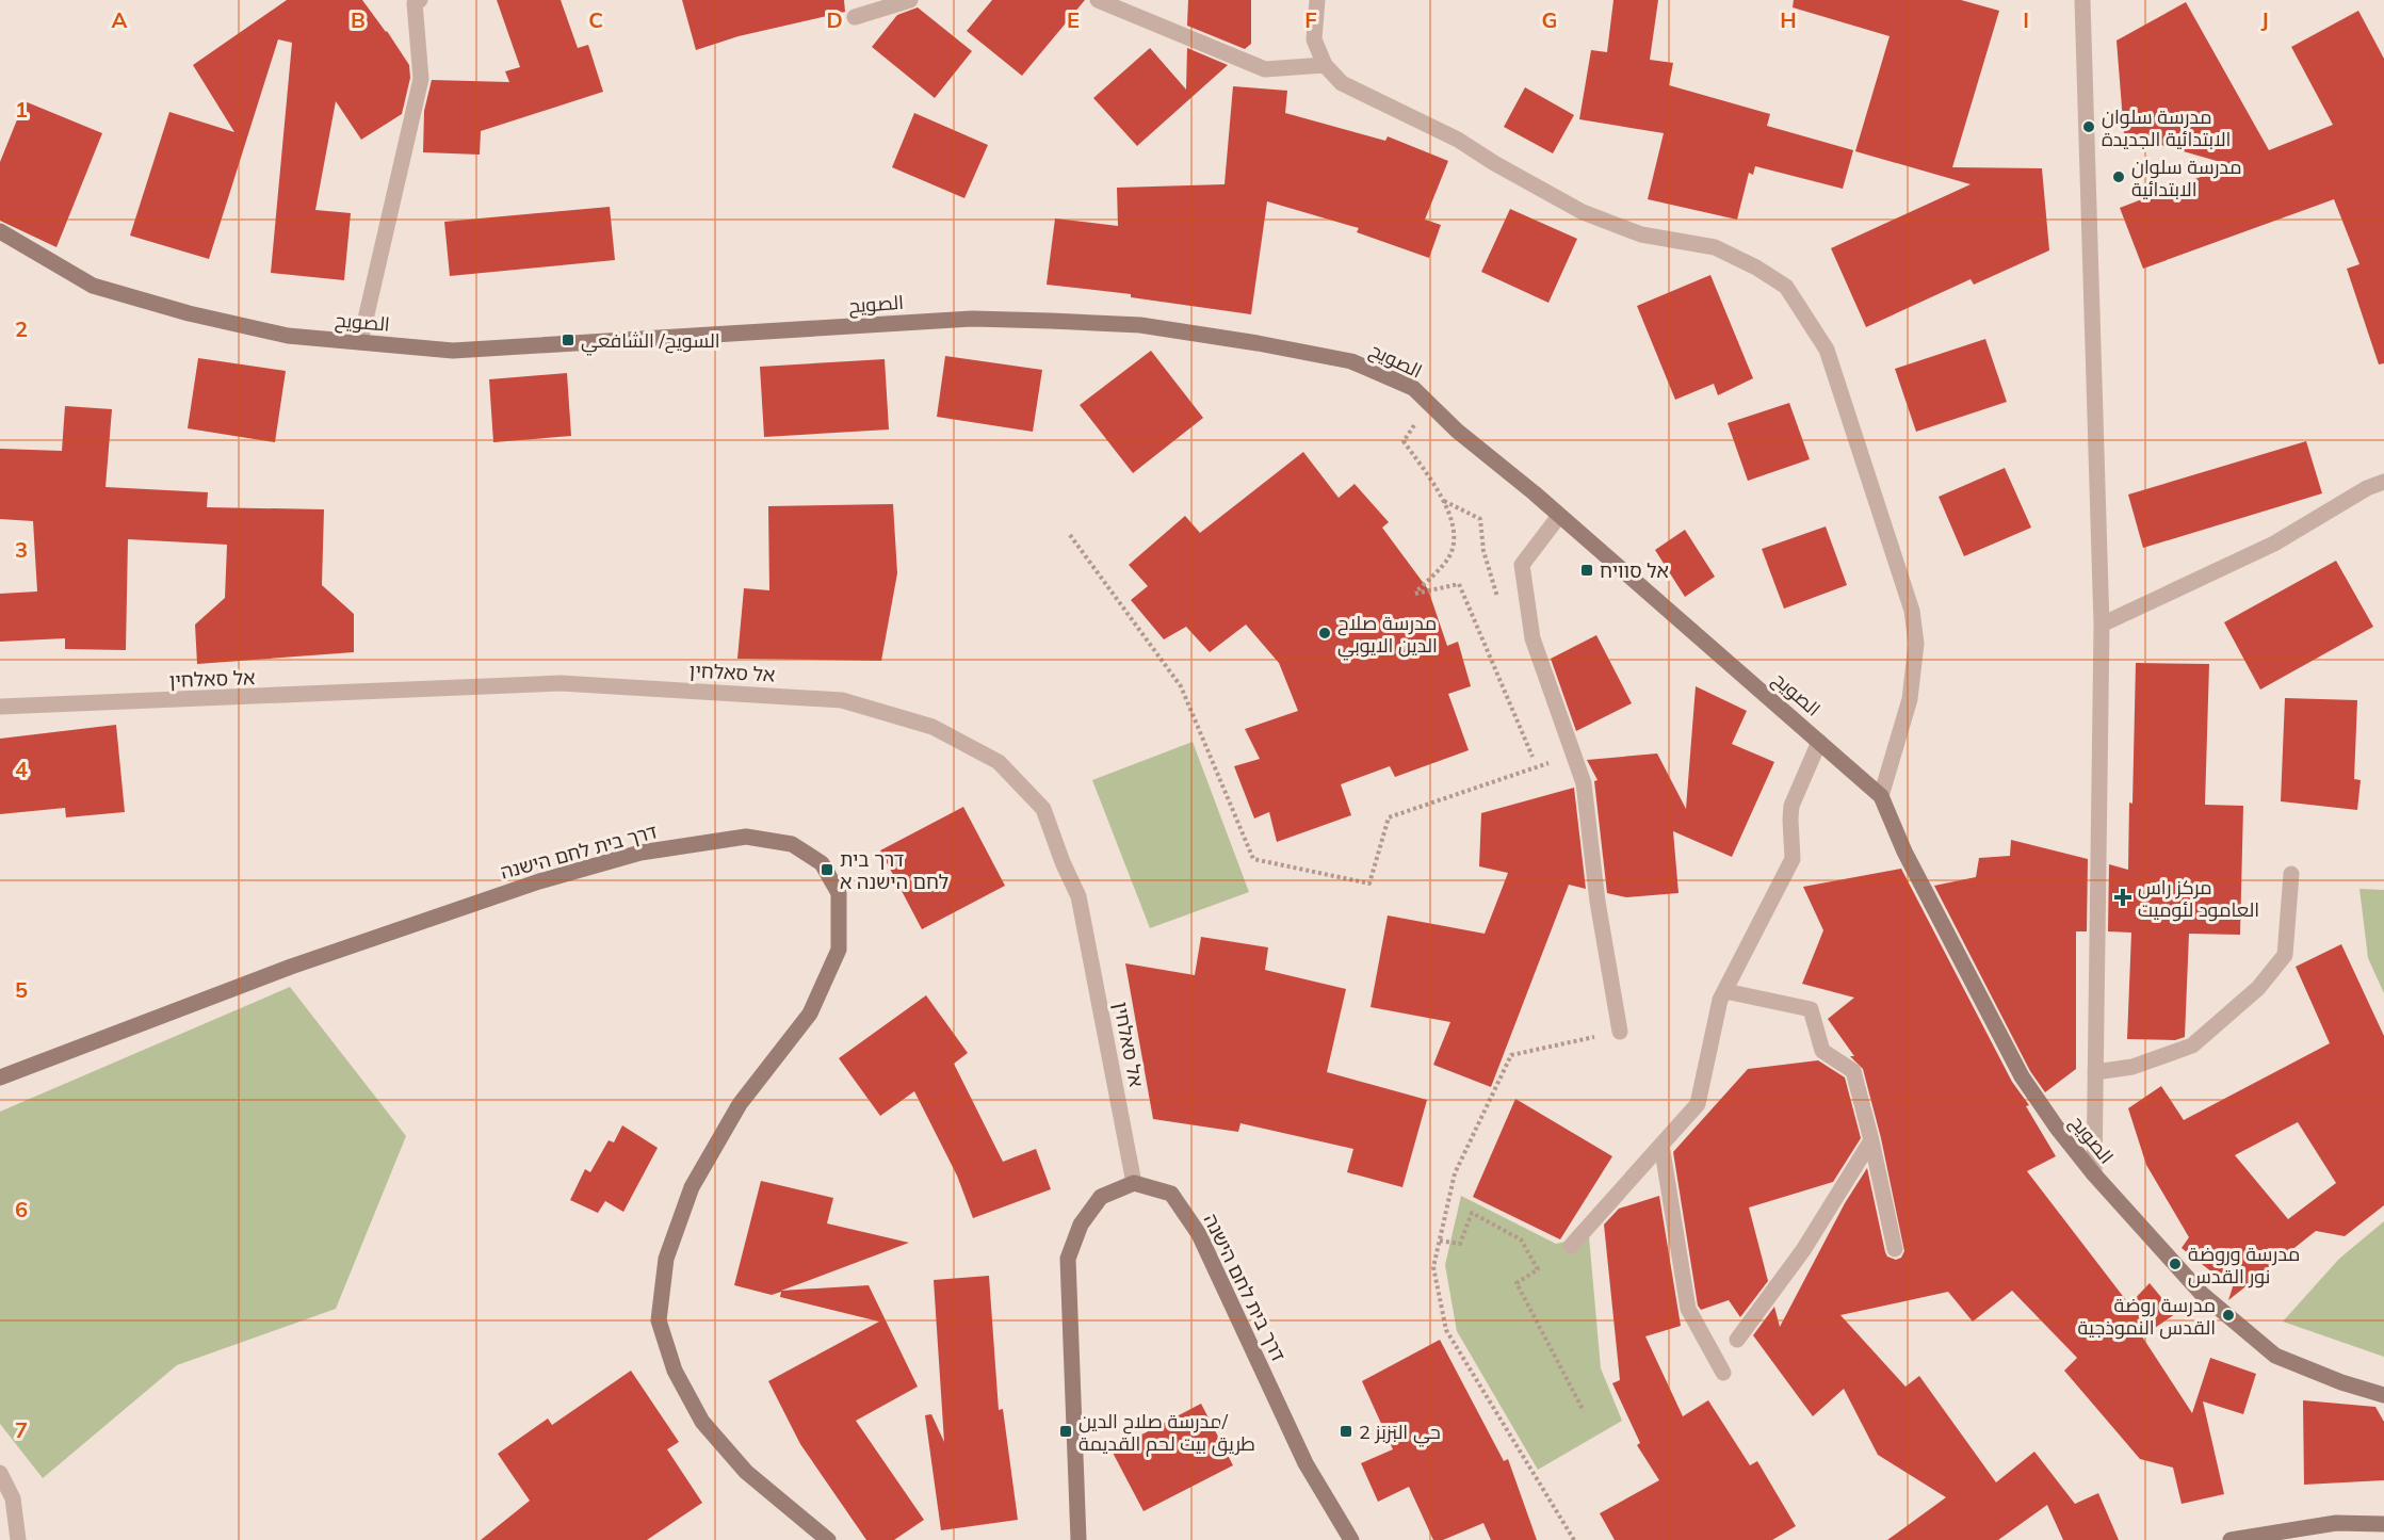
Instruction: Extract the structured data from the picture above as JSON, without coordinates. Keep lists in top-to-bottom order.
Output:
{
  "streets": {
    "street": ["الصويح", "אל סאלחין", "דרך בית לחם הישנה"]
  },
  "crossings": [
    ["אל סאלחין", "דרך בית לחם הישנה"]
  ],
  "places": {
    "other": [
      "مدرسة سلوان الابتدائية الجديدة",
      "مدرسة سلوان الابتدائية",
      "مدرسة صلاح الدين الايوبي",
      "مدرسة وروضة نور القدس",
      "مدرسة روضة القدس النموذجية"
    ],
    "transit": [
      "السويح/ الشافعي",
      "אל סוויח",
      "דרך בית לחם הישנה א",
      "مدرسة صلاح الدين/ طريق بيت لحم القديمة",
      "حي البَزبَز 2"
    ],
    "health": ["مركز راس العامود لئوميت"]
  },
  "grid": {
    "columns": [
      "A",
      "B",
      "C",
      "D",
      "E",
      "F",
      "G",
      "H",
      "I",
      "J"
    ],
    "rows": [
      "1",
      "2",
      "3",
      "4",
      "5",
      "6",
      "7"
    ]
  }
}
